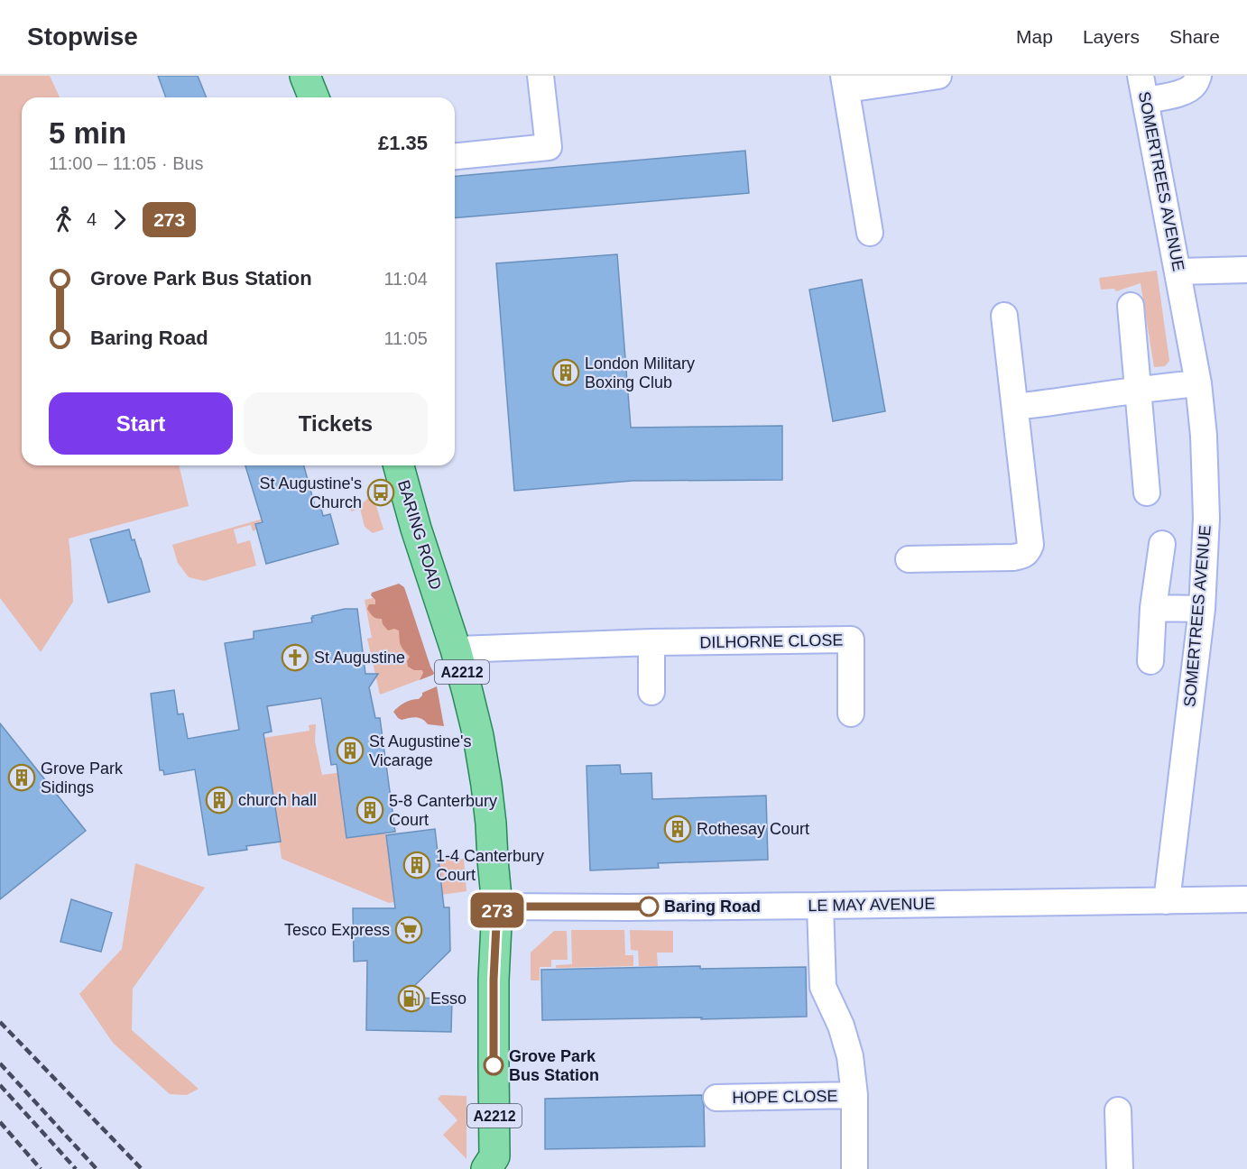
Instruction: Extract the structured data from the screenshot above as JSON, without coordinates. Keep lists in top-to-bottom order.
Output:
{
  "streets": {
    "main road": ["BARING ROAD", "A2212"],
    "street": [
      "SOMERTREES AVENUE",
      "DILHORNE CLOSE",
      "LE MAY AVENUE",
      "HOPE CLOSE"
    ]
  },
  "crossings": [
    ["SOMERTREES AVENUE", "LE MAY AVENUE"],
    ["BARING ROAD", "DILHORNE CLOSE"],
    ["BARING ROAD", "LE MAY AVENUE"],
    ["LE MAY AVENUE", "HOPE CLOSE"]
  ],
  "places": {
    "building": [
      "London Military Boxing Club",
      "St Augustine's Vicarage",
      "Grove Park Sidings",
      "church hall",
      "5-8 Canterbury Court",
      "Rothesay Court",
      "1-4 Canterbury Court"
    ],
    "bus stop": ["St Augustine's Church"],
    "church": ["St Augustine"],
    "other": ["Baring Road", "Grove Park Bus Station"],
    "supermarket": ["Tesco Express"],
    "fuel station": ["Esso"]
  },
  "lines": ["bus line 273"],
  "page": {
    "header": "Stopwise",
    "nav": ["Map", "Layers", "Share"],
    "on_map": "273",
    "heading": ["5 min", "11:00 – 11:05 · Bus", "£1.35"],
    "legs": ["4", "273"],
    "list": [
      {
        "name": "Grove Park Bus Station",
        "value": "11:04"
      },
      {
        "name": "Baring Road",
        "value": "11:05"
      }
    ],
    "buttons": ["Start", "Tickets"]
  }
}
